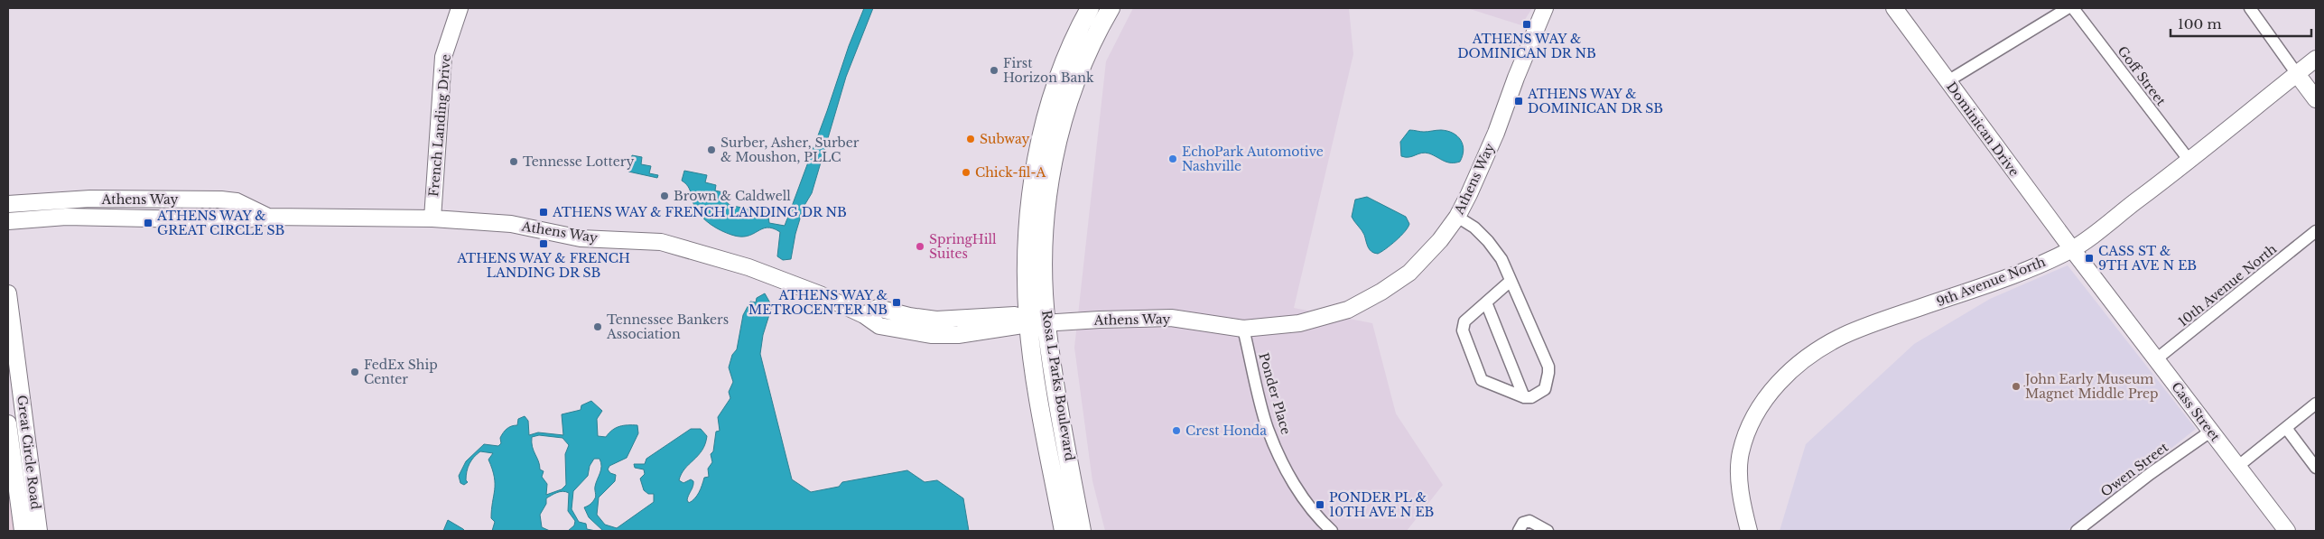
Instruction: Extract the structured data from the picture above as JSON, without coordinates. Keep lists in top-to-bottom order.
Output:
{
  "streets": {
    "main road": ["Rosa L Parks Boulevard"],
    "street": [
      "Goff Street",
      "French Landing Drive",
      "Dominican Drive",
      "Athens Way",
      "9th Avenue North",
      "10th Avenue North",
      "Ponder Place",
      "Cass Street",
      "Great Circle Road",
      "Owen Street"
    ]
  },
  "crossings": [
    ["Goff Street", "9th Avenue North"],
    ["French Landing Drive", "Athens Way"],
    ["Dominican Drive", "9th Avenue North"],
    ["Dominican Drive", "Cass Street"],
    ["Athens Way", "Rosa L Parks Boulevard"],
    ["Athens Way", "Ponder Place"],
    ["9th Avenue North", "Cass Street"],
    ["10th Avenue North", "Cass Street"],
    ["Cass Street", "Owen Street"]
  ],
  "places": {
    "transit": [
      "ATHENS WAY & DOMINICAN DR NB",
      "ATHENS WAY & DOMINICAN DR SB",
      "ATHENS WAY & FRENCH LANDING DR NB",
      "ATHENS WAY & GREAT CIRCLE SB",
      "ATHENS WAY & FRENCH LANDING DR SB",
      "CASS ST & 9TH AVE N EB",
      "ATHENS WAY & METROCENTER NB",
      "PONDER PL & 10TH AVE N EB"
    ],
    "other": [
      "First Horizon Bank",
      "Subway",
      "Surber, Asher, Surber & Moushon, PLLC",
      "EchoPark Automotive Nashville",
      "Tennesse Lottery",
      "Chick-fil-A",
      "Brown & Caldwell",
      "SpringHill Suites",
      "Tennessee Bankers Association",
      "FedEx Ship Center",
      "John Early Museum Magnet Middle Prep",
      "Crest Honda"
    ]
  },
  "scale_bar": "100 m"
}
